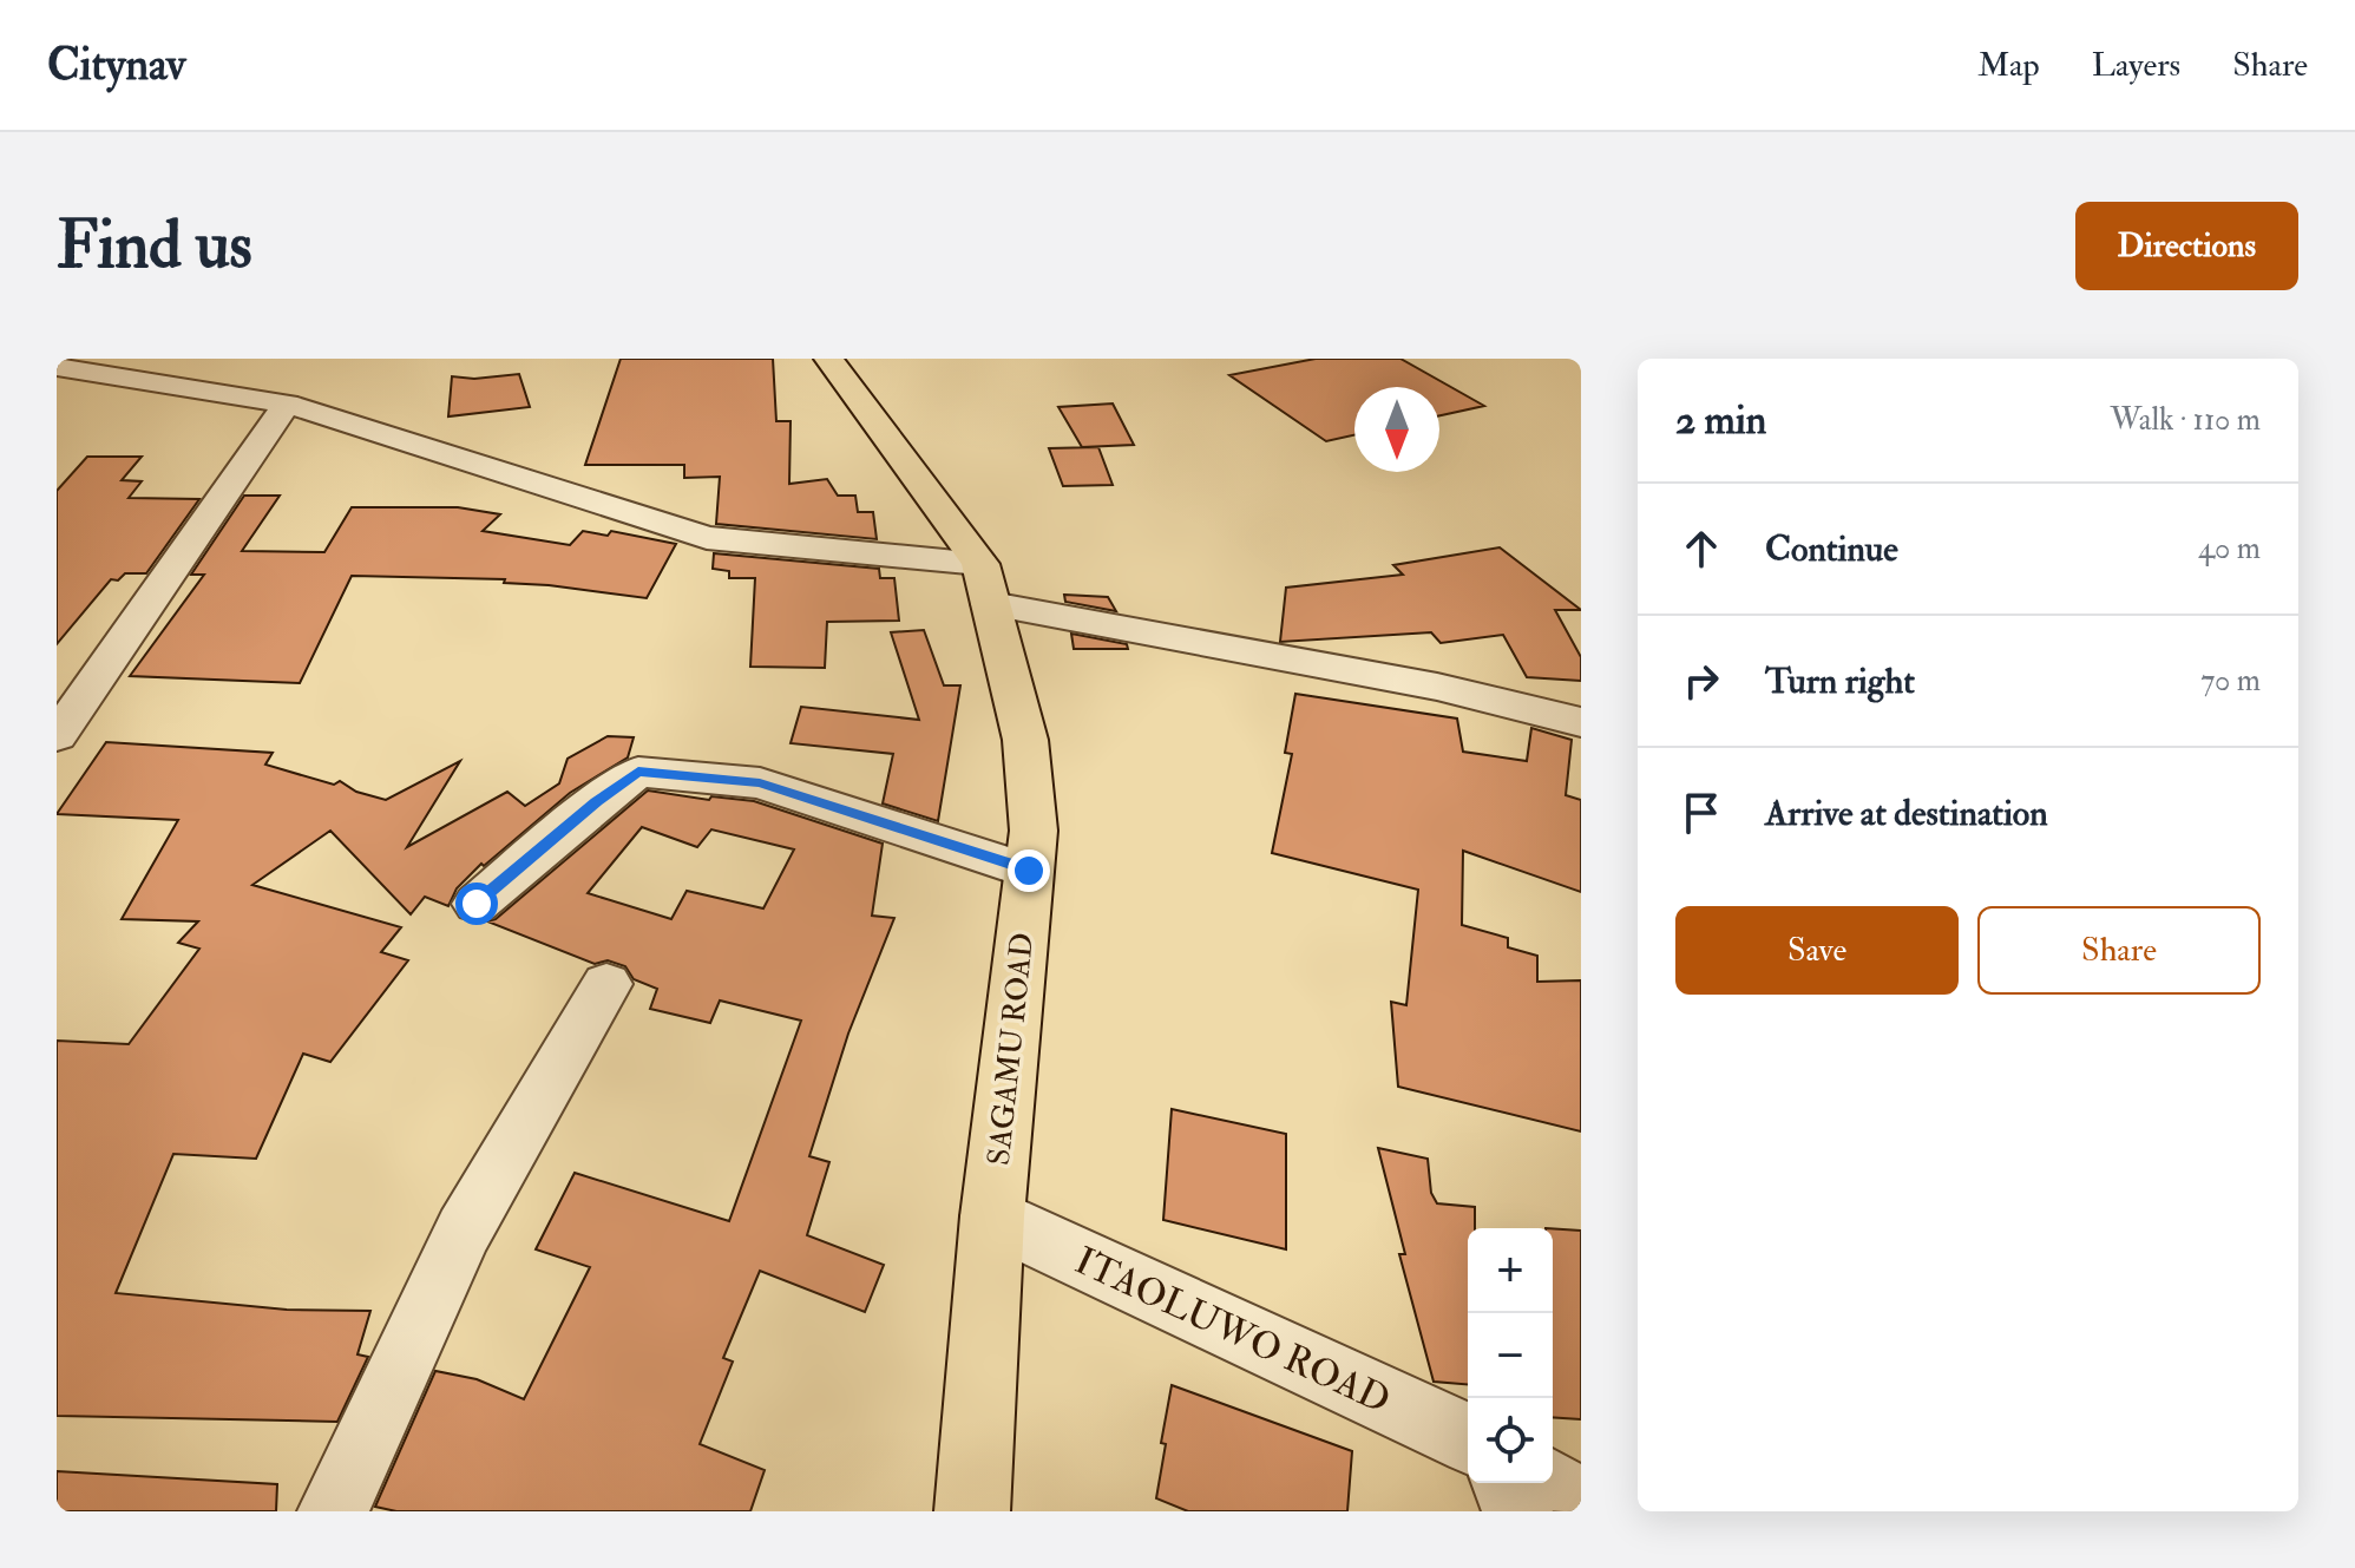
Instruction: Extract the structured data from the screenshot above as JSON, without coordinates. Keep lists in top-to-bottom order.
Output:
{
  "streets": {
    "highway": ["SAGAMU ROAD"],
    "street": ["ITAOLUWO ROAD"]
  },
  "crossings": [
    ["SAGAMU ROAD", "ITAOLUWO ROAD"]
  ],
  "north": "bottom",
  "page": {
    "header": "Citynav",
    "nav": ["Map", "Layers", "Share"],
    "buttons": [
      "Directions",
      ["Save", "Share"]
    ],
    "title": "Find us",
    "heading": ["2 min", "Walk · 110 m"],
    "list": [
      ["Continue", "40 m"],
      ["Turn right", "70 m"],
      "Arrive at destination"
    ],
    "map_buttons": ["+", "−"]
  }
}
